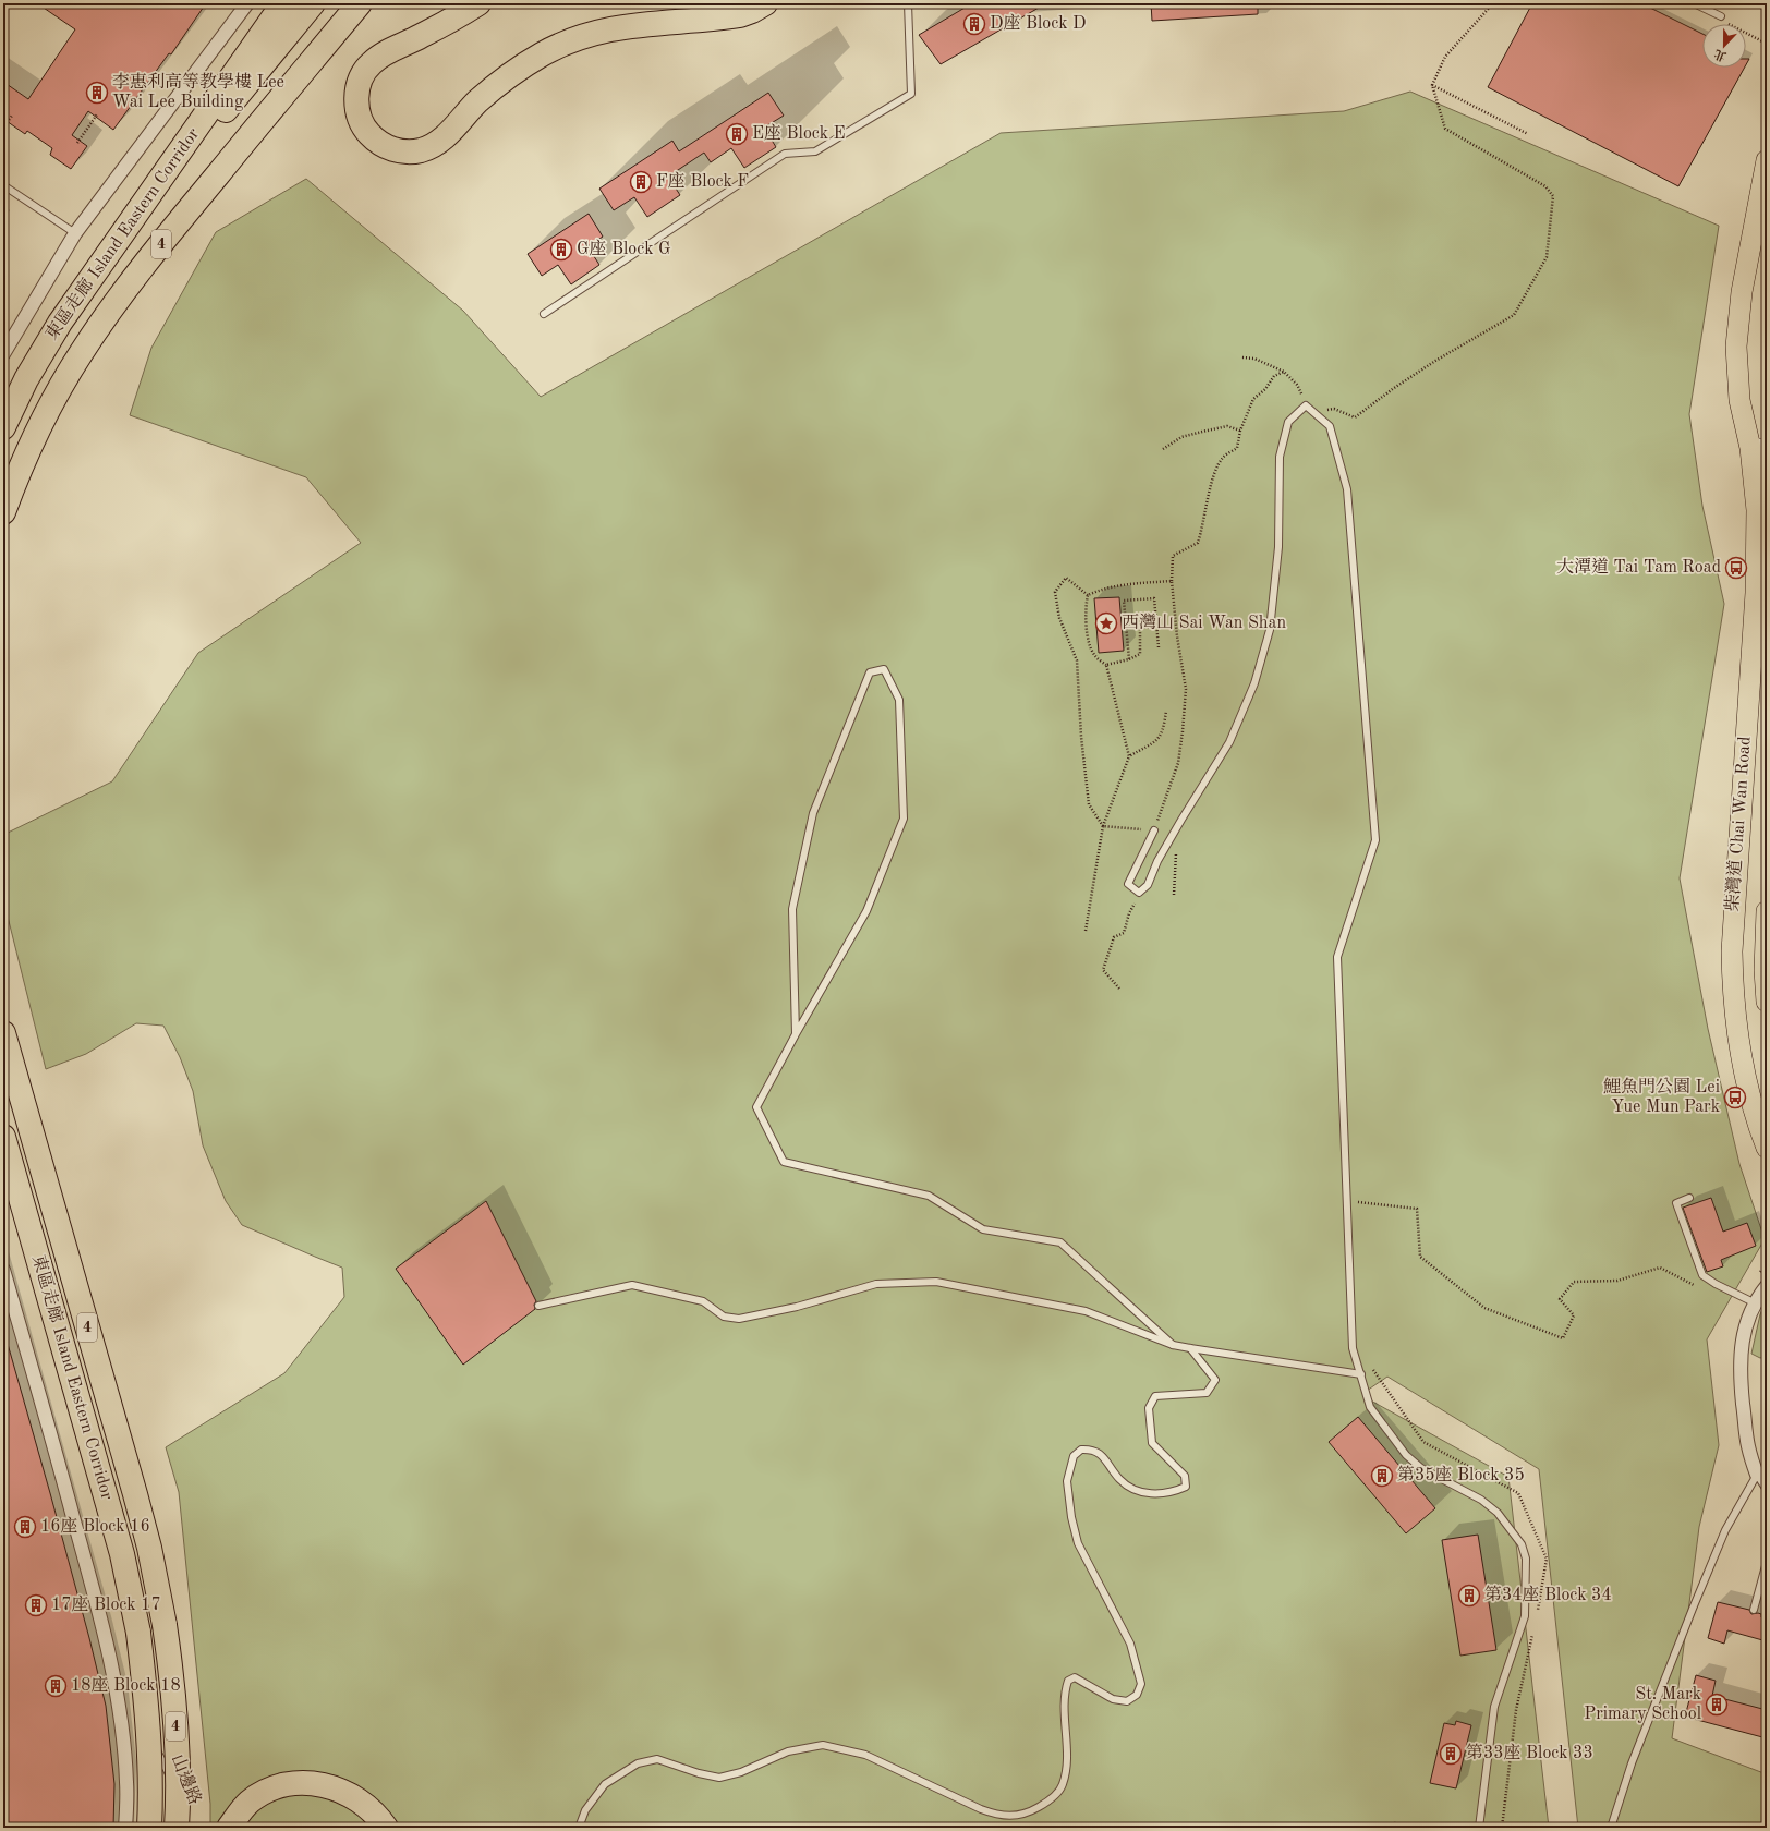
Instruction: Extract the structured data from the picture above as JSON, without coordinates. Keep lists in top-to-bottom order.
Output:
{
  "streets": {
    "highway": ["東區走廊 Island Eastern Corridor", "4"],
    "main road": ["柴灣道 Chai Wan Road"],
    "lane": ["山邊路"]
  },
  "crossings": [
    ["東區走廊 Island Eastern Corridor", "山邊路"]
  ],
  "places": {
    "building": [
      "D座 Block D",
      "李惠利高等教學樓 Lee Wai Lee Building",
      "E座 Block E",
      "F座 Block F",
      "G座 Block G",
      "第35座 Block 35",
      "16座 Block 16",
      "第34座 Block 34",
      "17座 Block 17",
      "18座 Block 18",
      "St. Mark Primary School",
      "第33座 Block 33"
    ],
    "bus stop": ["大潭道 Tai Tam Road", "鯉魚門公園 Lei Yue Mun Park"],
    "place": ["西灣山 Sai Wan Shan"]
  },
  "north": "bottom"
}
